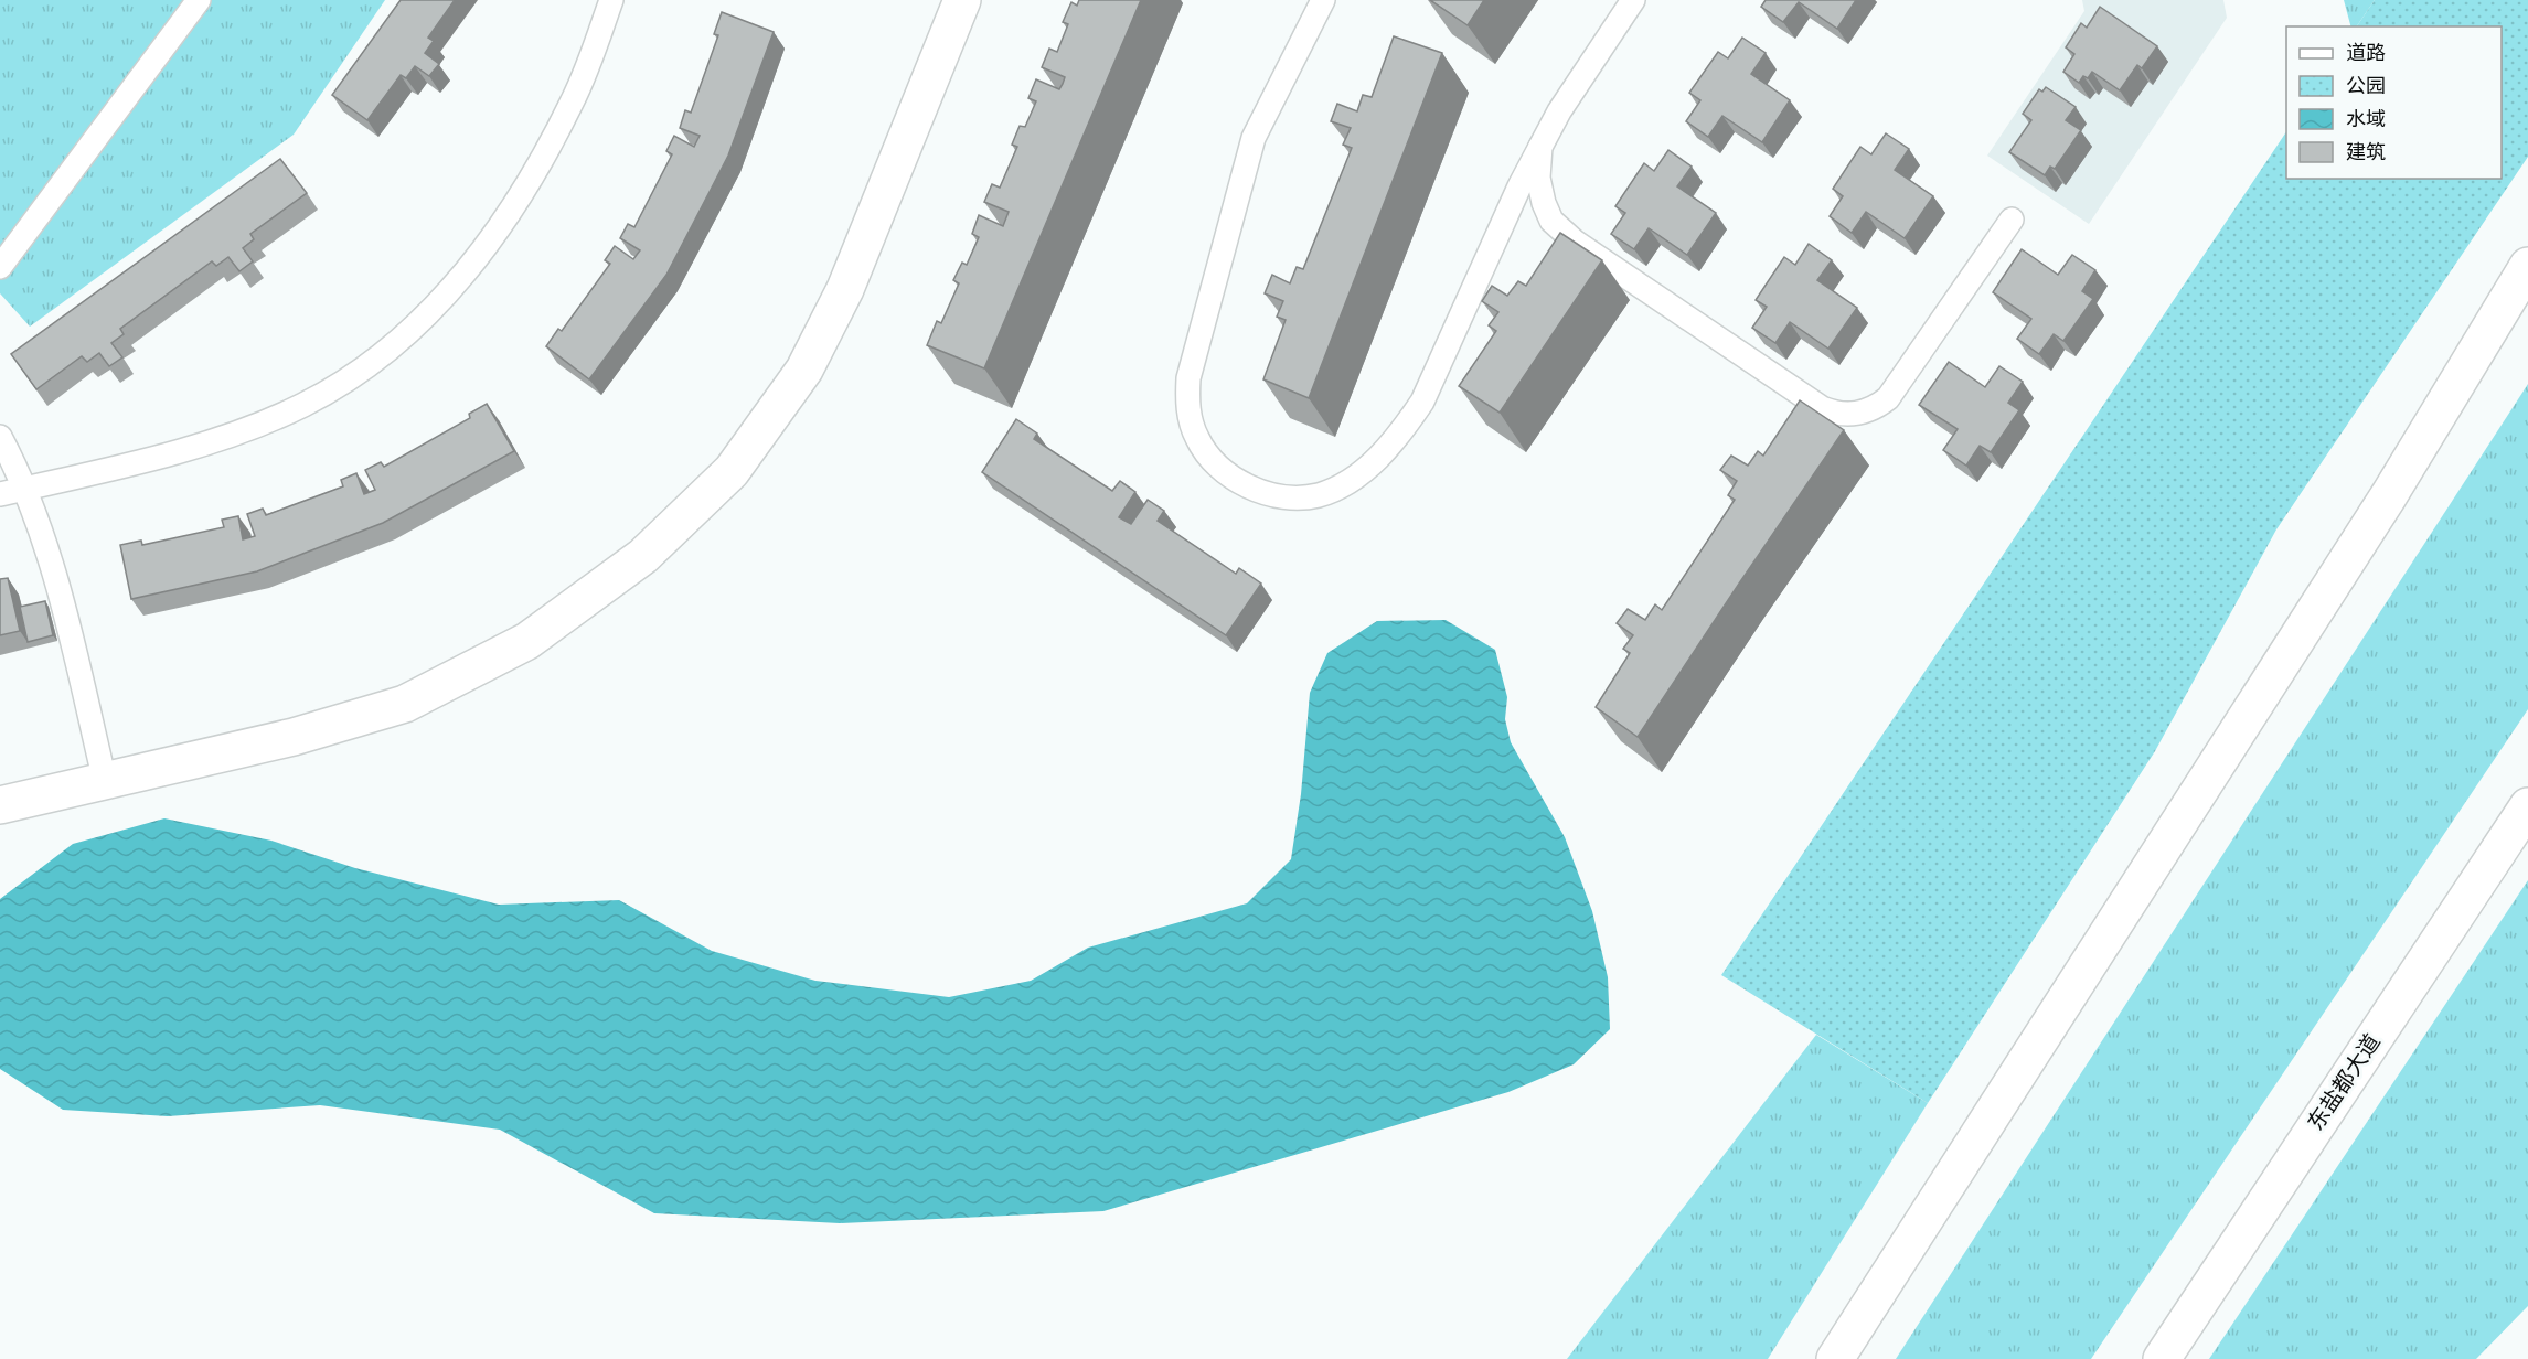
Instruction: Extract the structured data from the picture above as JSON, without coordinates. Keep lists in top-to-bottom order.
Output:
{
  "streets": {
    "main road": ["东盐都大道"]
  },
  "legend": [
    "道路",
    "公园",
    "水域",
    "建筑"
  ]
}
